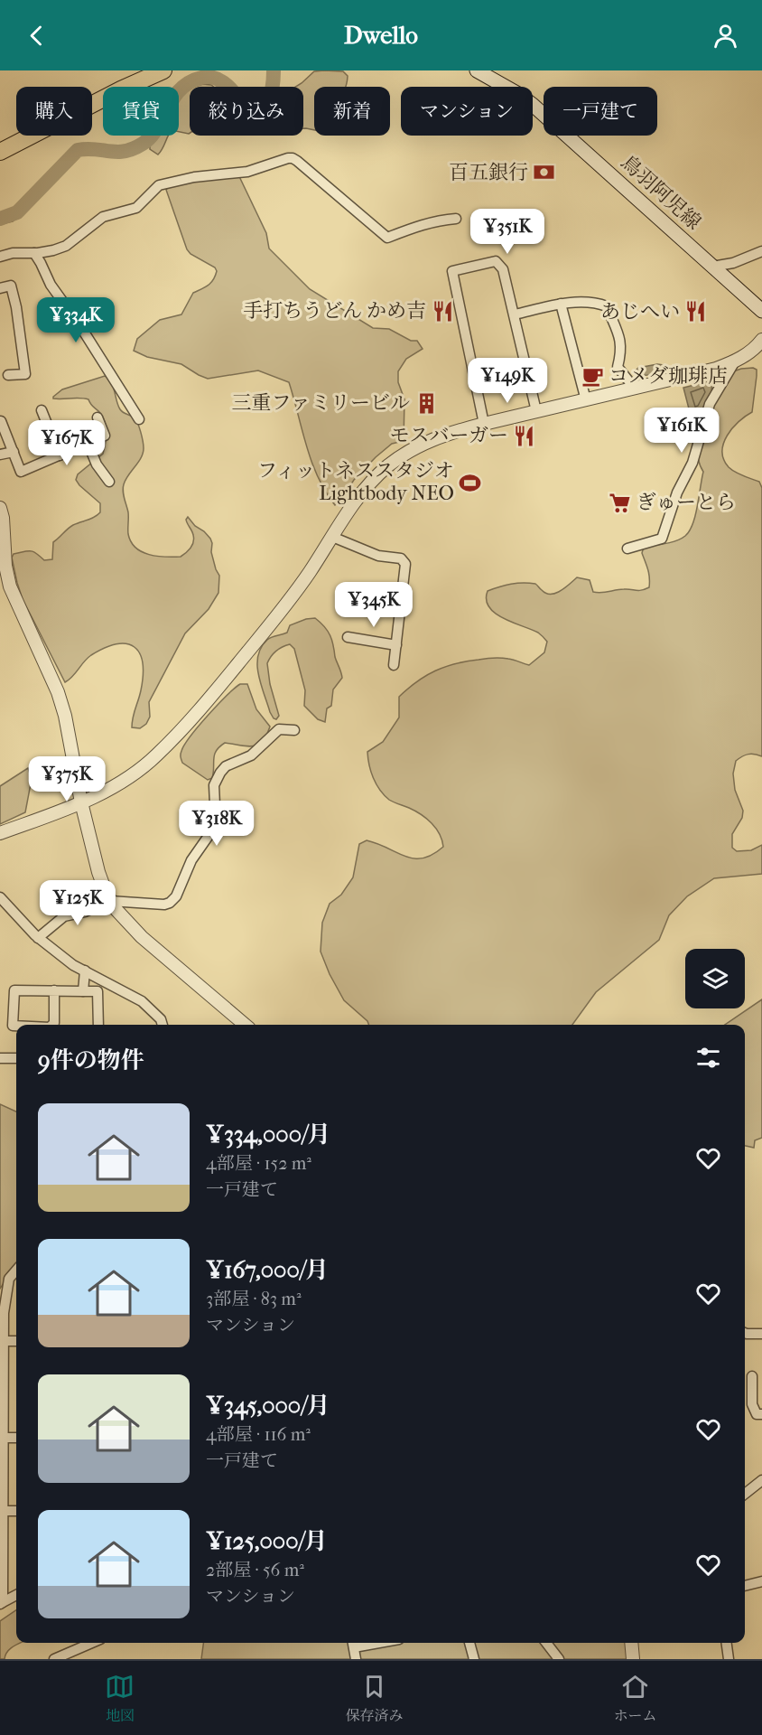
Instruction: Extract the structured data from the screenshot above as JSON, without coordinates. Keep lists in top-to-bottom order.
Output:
{
  "streets": {
    "main road": ["鳥羽阿児線"]
  },
  "places": {
    "bank": ["百五銀行"],
    "restaurant": ["手打ちうどん かめ吉", "あじへい", "モスバーガー"],
    "cafe": ["コメダ珈琲店"],
    "building": ["三重ファミリービル"],
    "sports": ["フィットネススタジオ Lightbody NEO"],
    "supermarket": ["ぎゅーとら"]
  },
  "page": {
    "header": "Dwello",
    "chip": [
      "購入",
      "賃貸",
      "絞り込み",
      "新着",
      "マンション",
      "一戸建て"
    ],
    "price": [
      "¥351K",
      "¥334K",
      "¥149K",
      "¥161K",
      "¥167K",
      "¥345K",
      "¥375K",
      "¥318K",
      "¥125K"
    ],
    "heading": "9件の物件",
    "list": [
      {
        "name": "¥334,000/月",
        "note": "4部屋 · 152 m² · 一戸建て"
      },
      {
        "name": "¥167,000/月",
        "note": "3部屋 · 83 m² · マンション"
      },
      {
        "name": "¥345,000/月",
        "note": "4部屋 · 116 m² · 一戸建て"
      },
      {
        "name": "¥125,000/月",
        "note": "2部屋 · 56 m² · マンション"
      }
    ],
    "tabs": ["地図", "保存済み", "ホーム"]
  }
}
